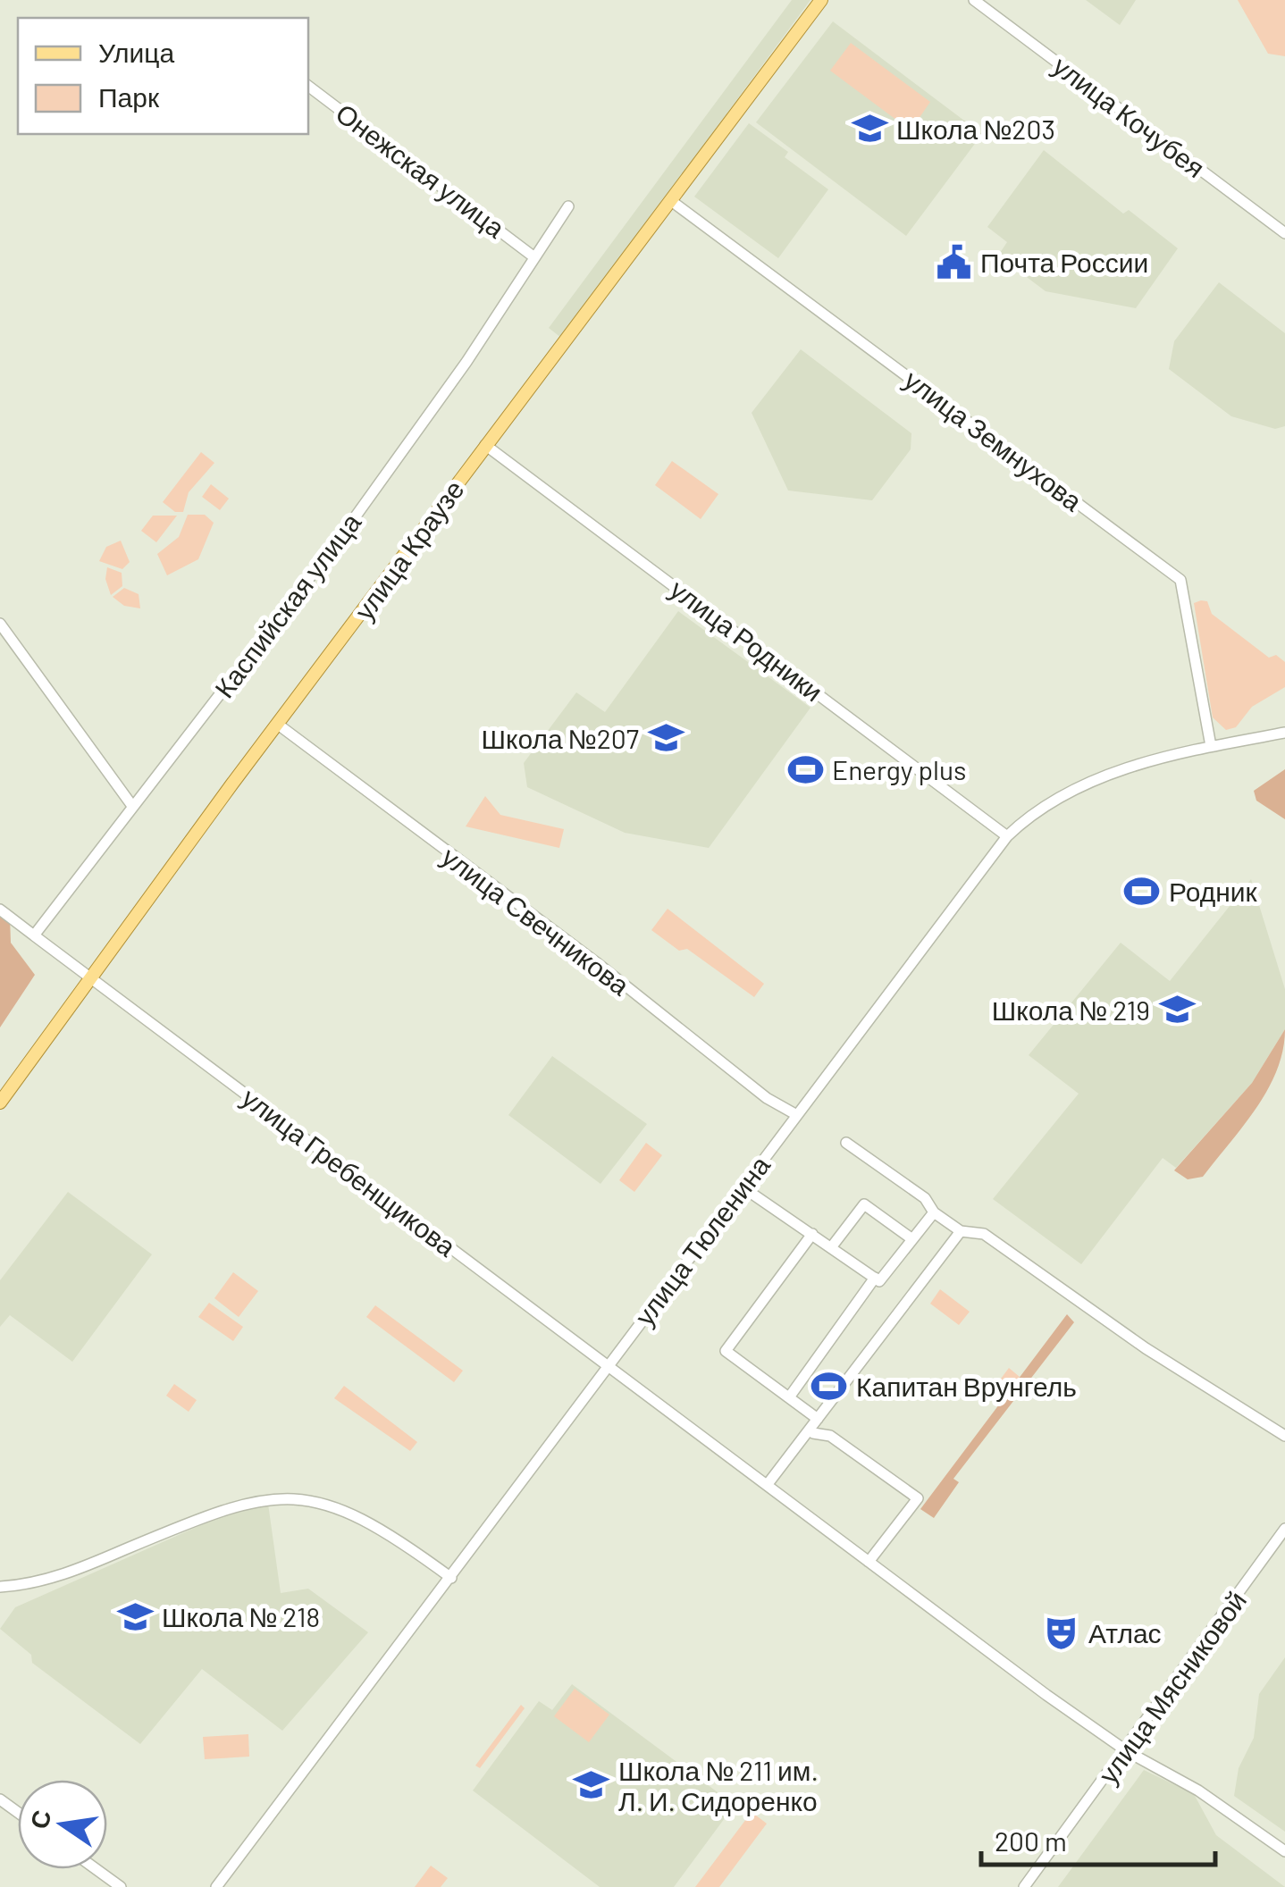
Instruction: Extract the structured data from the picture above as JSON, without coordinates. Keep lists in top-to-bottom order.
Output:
{
  "streets": {
    "main road": ["улица Краузе"],
    "street": [
      "улица Кочубея",
      "Онежская улица",
      "улица Земнухова",
      "Каспийская улица",
      "улица Родники",
      "улица Свечникова",
      "улица Гребенщикова",
      "улица Тюленина",
      "улица Мясниковой"
    ]
  },
  "crossings": [
    ["Онежская улица", "Каспийская улица"],
    ["улица Земнухова", "улица Краузе"],
    ["улица Земнухова", "улица Тюленина"],
    ["улица Краузе", "улица Родники"],
    ["улица Краузе", "улица Свечникова"],
    ["улица Краузе", "улица Гребенщикова"],
    ["улица Родники", "улица Тюленина"],
    ["улица Свечникова", "улица Тюленина"],
    ["улица Гребенщикова", "улица Тюленина"],
    ["улица Гребенщикова", "улица Мясниковой"]
  ],
  "places": {
    "school or university": [
      "Школа №203",
      "Школа №207",
      "Школа № 219",
      "Школа № 218",
      "Школа № 211 им. Л. И. Сидоренко"
    ],
    "public building": ["Почта России"],
    "sports": ["Energy plus", "Родник", "Капитан Врунгель"],
    "theatre": ["Атлас"]
  },
  "legend": ["Улица", "Парк"],
  "scale_bar": "200 m",
  "north": "left"
}
